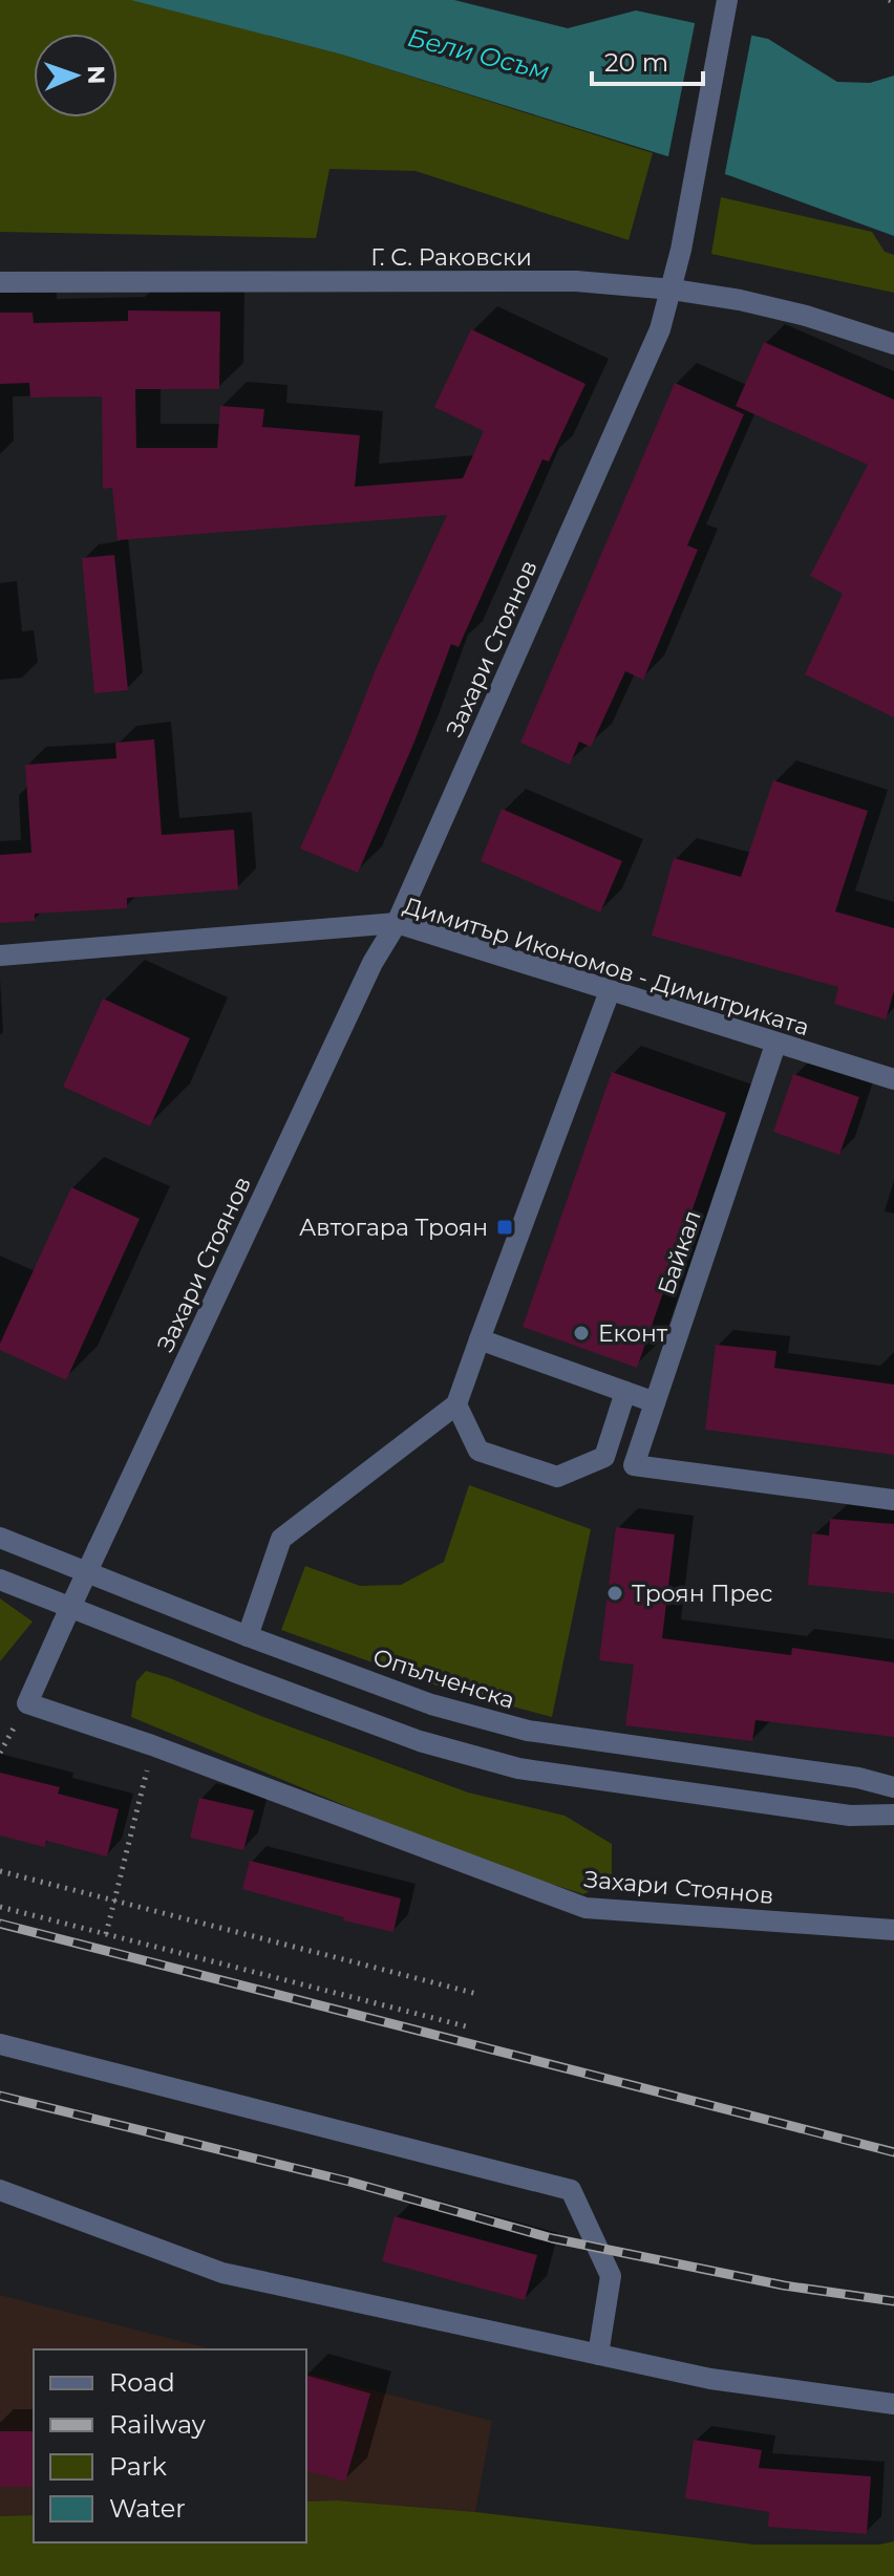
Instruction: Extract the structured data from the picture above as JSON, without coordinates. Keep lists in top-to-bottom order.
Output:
{
  "streets": {
    "street": [
      "Г. С. Раковски",
      "Захари Стоянов",
      "Димитър Икономов - Димитриката",
      "Байкал",
      "Опълченска"
    ]
  },
  "crossings": [
    ["Г. С. Раковски", "Захари Стоянов"],
    ["Захари Стоянов", "Димитър Икономов - Димитриката"],
    ["Димитър Икономов - Димитриката", "Байкал"]
  ],
  "water": ["Бели Осъм"],
  "places": {
    "transit": ["Автогара Троян"],
    "other": ["Еконт", "Троян Прес"]
  },
  "legend": [
    "Road",
    "Railway",
    "Park",
    "Water"
  ],
  "scale_bar": "20 m",
  "north": "right"
}
